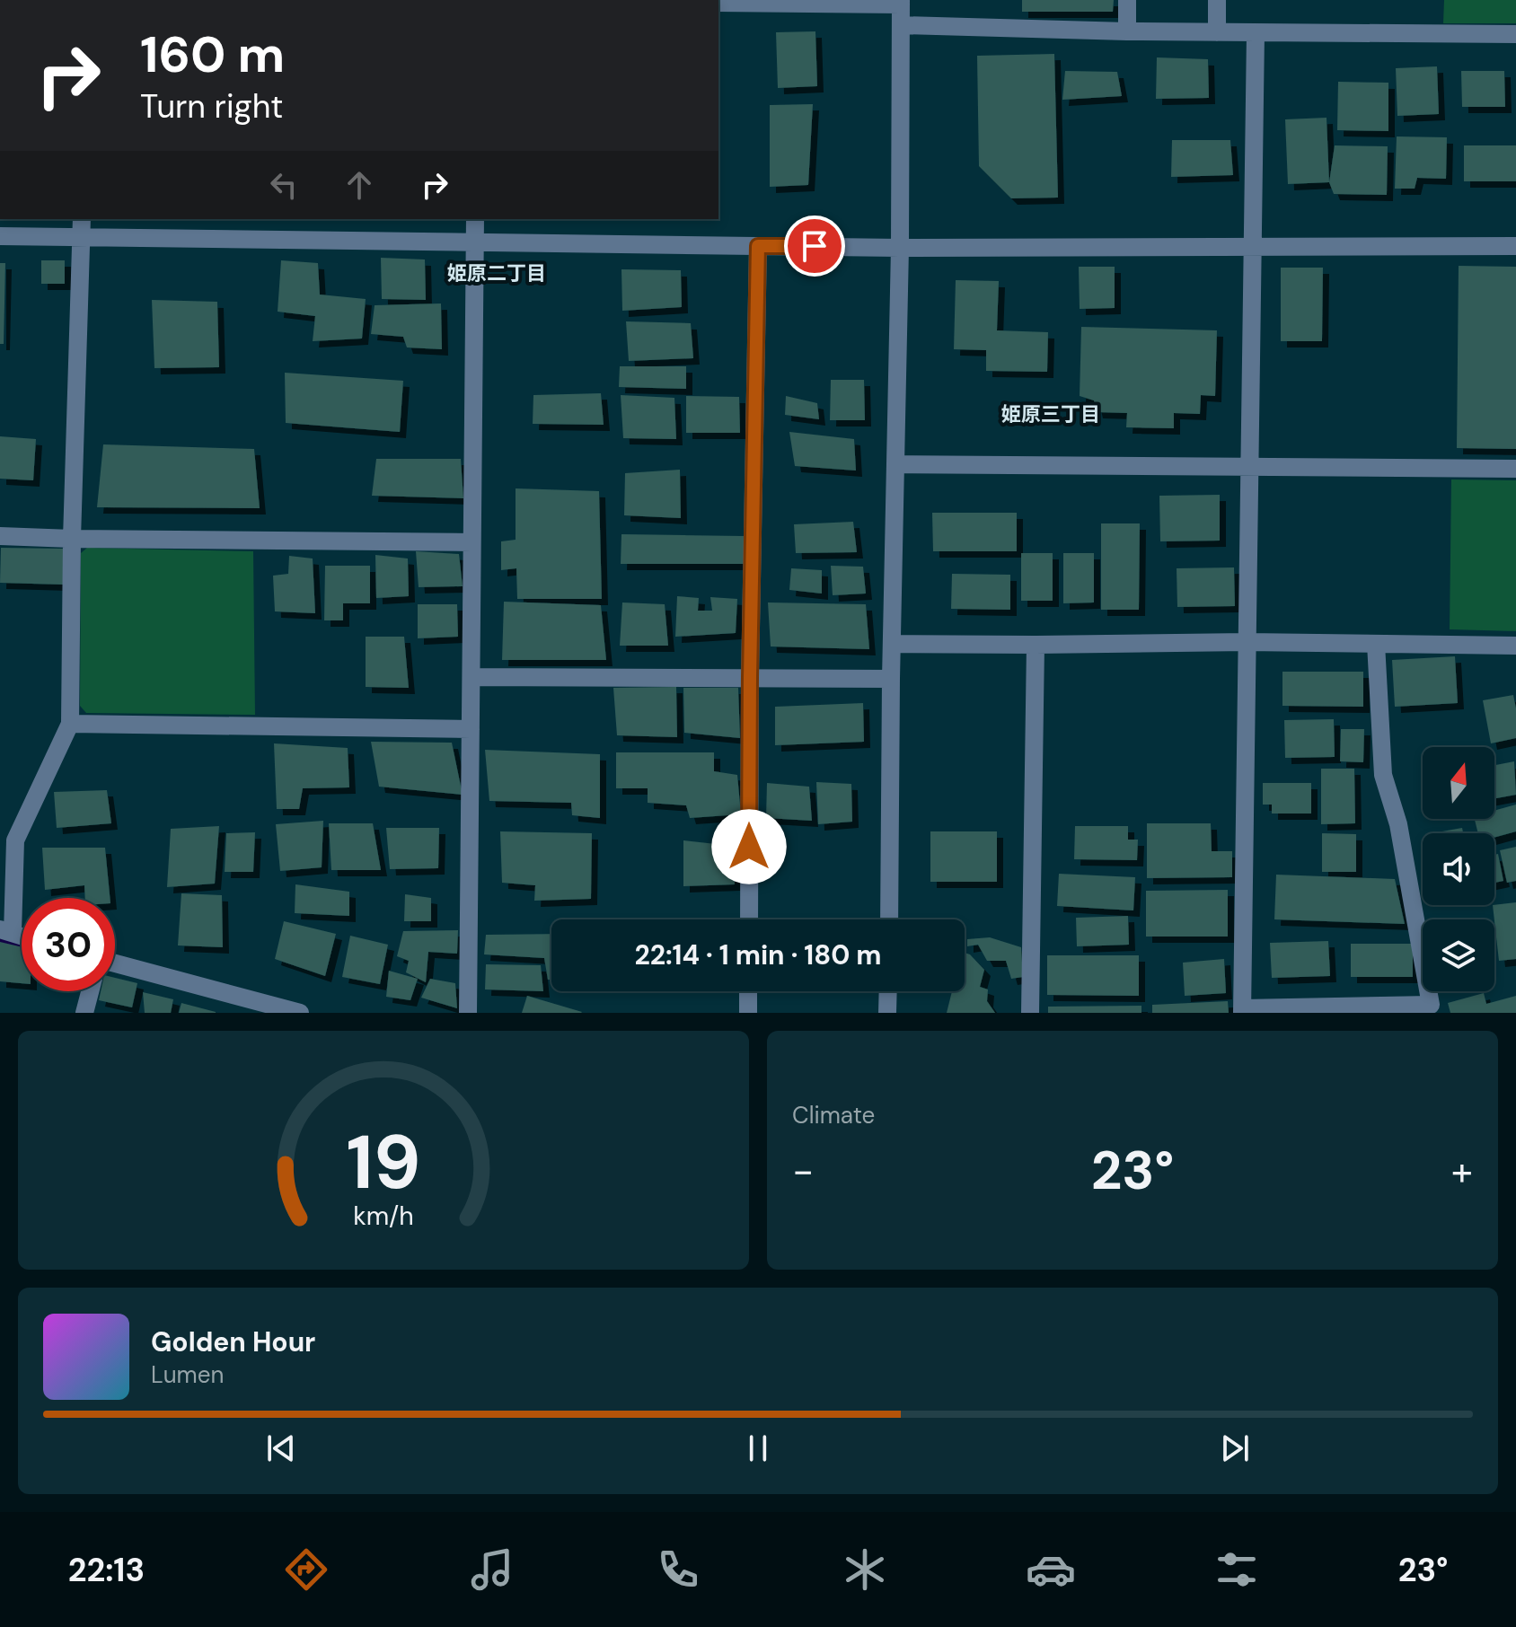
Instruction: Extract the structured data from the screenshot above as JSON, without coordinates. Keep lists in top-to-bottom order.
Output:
{
  "districts": ["姫原二丁目", "姫原三丁目"],
  "north": "top",
  "page": {
    "turn": ["160 m", "Turn right"],
    "limit": "30",
    "trip": "22:14 · 1 min · 180 m",
    "tile": "Climate",
    "heat": ["−", "23°", "+"],
    "song": ["Golden Hour", "Lumen"],
    "tabs": ["22:13", "23°"],
    "gauge": ["19", "km/h"]
  }
}
